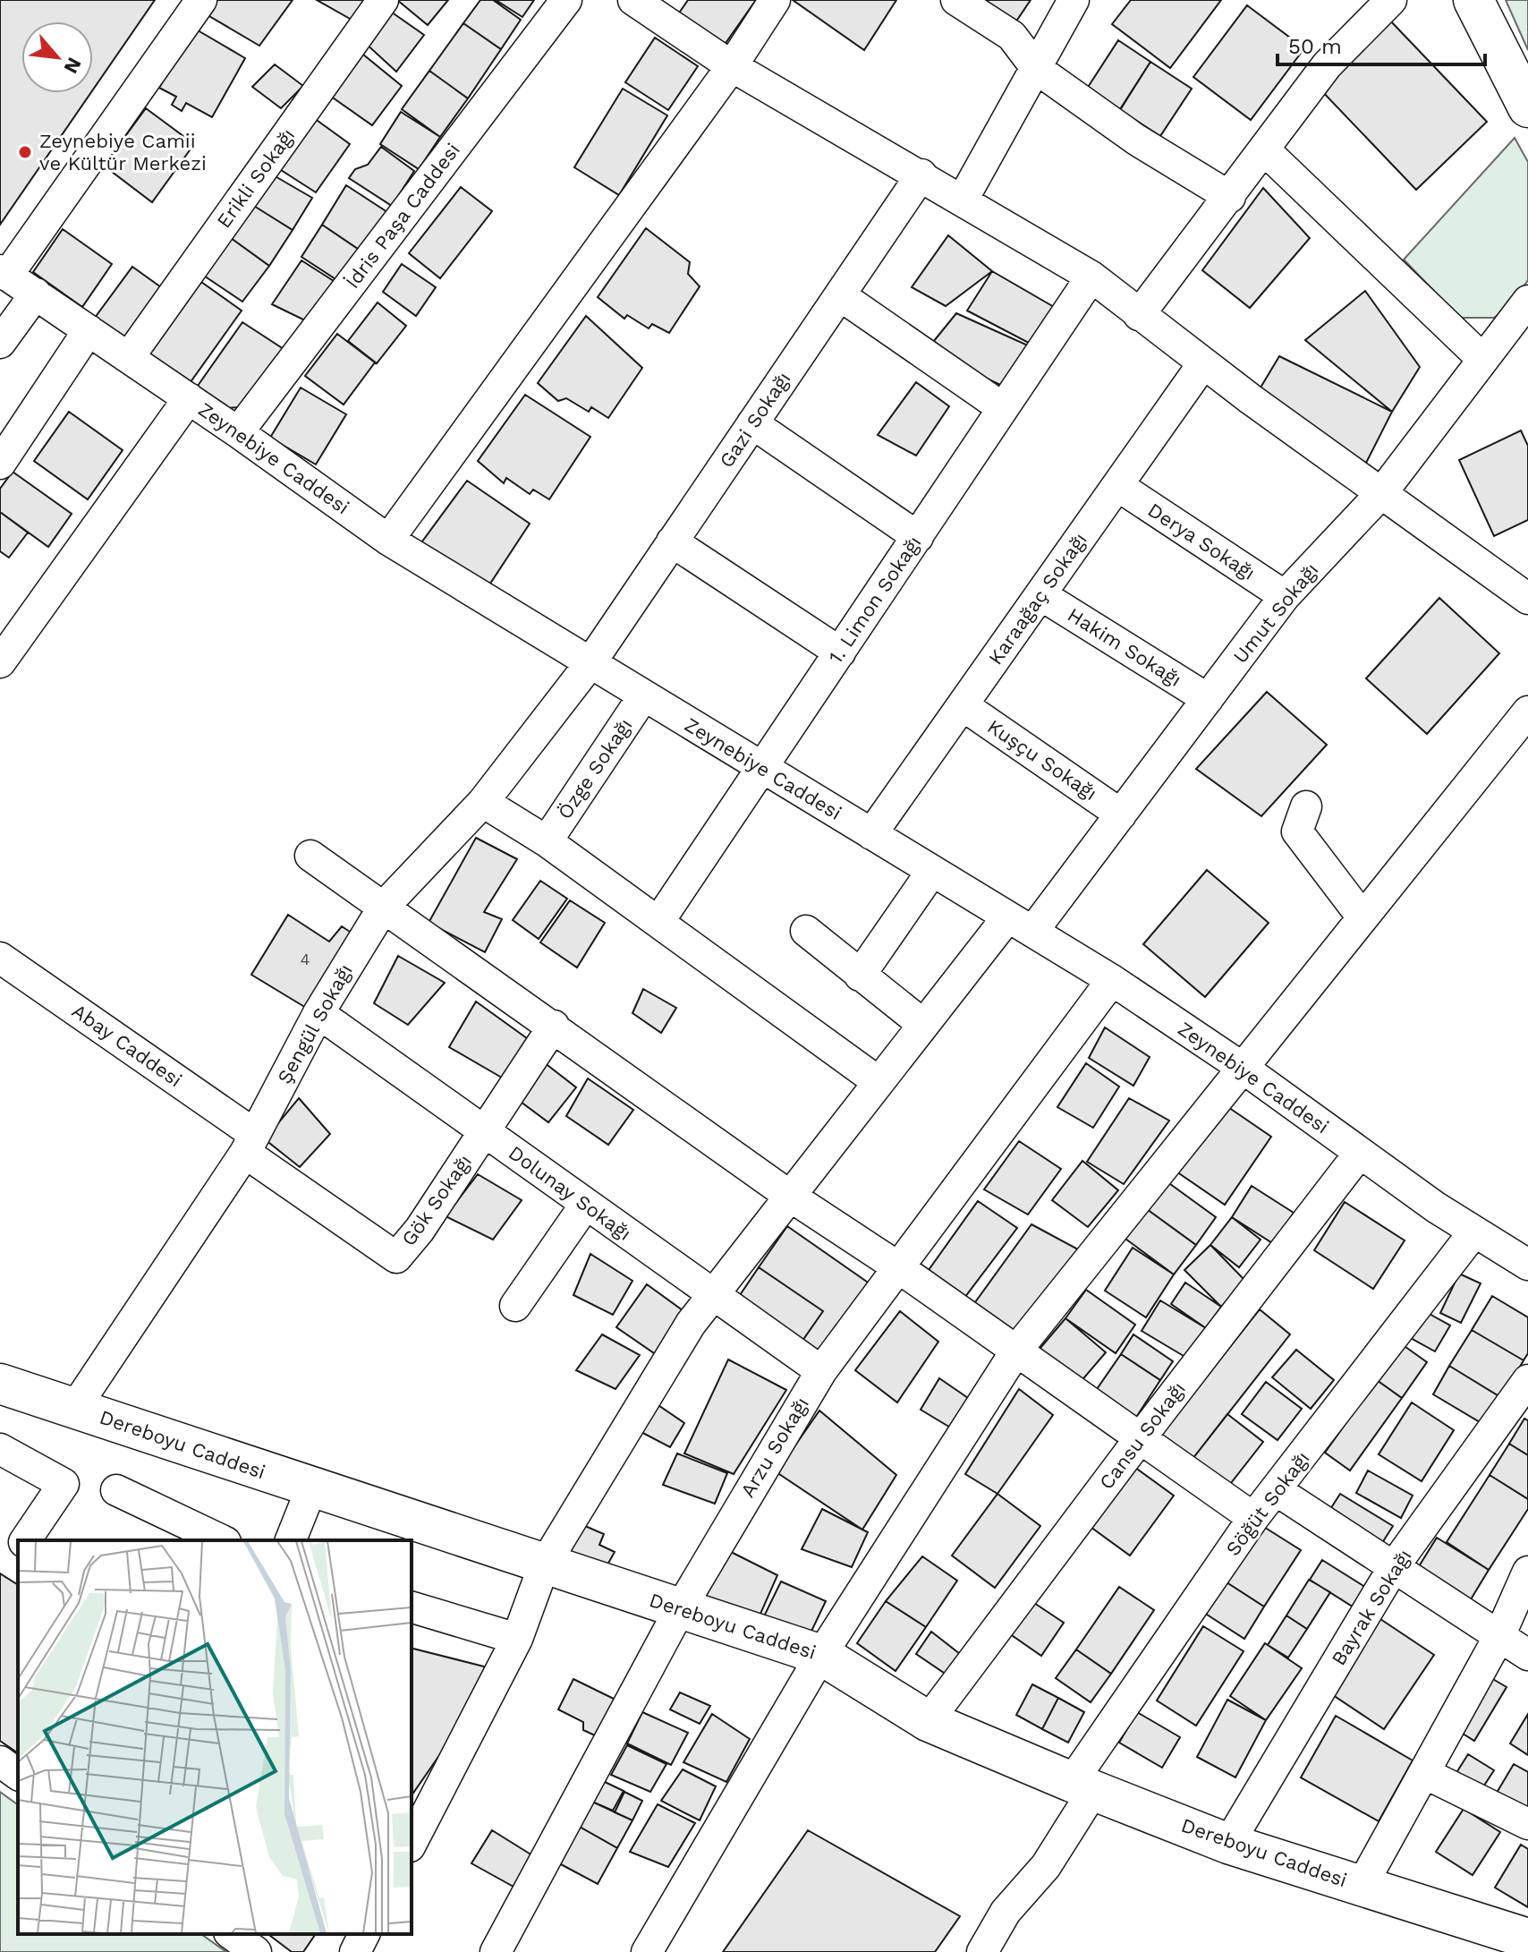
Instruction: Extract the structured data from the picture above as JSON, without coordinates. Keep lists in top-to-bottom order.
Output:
{
  "streets": {
    "main road": ["Dereboyu Caddesi"],
    "street": [
      "Erikli Sokağı",
      "İdris Paşa Caddesi",
      "Gazi Sokağı",
      "Zeynebiye Caddesi",
      "Derya Sokağı",
      "Karaağaç Sokağı",
      "1. Limon Sokağı",
      "Umut Sokağı",
      "Hakim Sokağı",
      "Kuşçu Sokağı",
      "Özge Sokağı",
      "Şengül Sokağı",
      "Abay Caddesi",
      "Dolunay Sokağı",
      "Gök Sokağı",
      "Cansu Sokağı",
      "Arzu Sokağı",
      "Söğüt Sokağı",
      "Bayrak Sokağı"
    ]
  },
  "crossings": [
    ["Erikli Sokağı", "Zeynebiye Caddesi"],
    ["İdris Paşa Caddesi", "Zeynebiye Caddesi"],
    ["Gazi Sokağı", "Zeynebiye Caddesi"],
    ["Gazi Sokağı", "Şengül Sokağı"],
    ["Zeynebiye Caddesi", "Karaağaç Sokağı"],
    ["Zeynebiye Caddesi", "1. Limon Sokağı"],
    ["Zeynebiye Caddesi", "Umut Sokağı"],
    ["Zeynebiye Caddesi", "Özge Sokağı"],
    ["Zeynebiye Caddesi", "Şengül Sokağı"],
    ["Zeynebiye Caddesi", "Cansu Sokağı"],
    ["Zeynebiye Caddesi", "Arzu Sokağı"],
    ["Zeynebiye Caddesi", "Söğüt Sokağı"],
    ["Derya Sokağı", "Karaağaç Sokağı"],
    ["Derya Sokağı", "Umut Sokağı"],
    ["Karaağaç Sokağı", "Hakim Sokağı"],
    ["Karaağaç Sokağı", "Kuşçu Sokağı"],
    ["Umut Sokağı", "Hakim Sokağı"],
    ["Umut Sokağı", "Kuşçu Sokağı"],
    ["Umut Sokağı", "Dolunay Sokağı"],
    ["Umut Sokağı", "Dereboyu Caddesi"],
    ["Şengül Sokağı", "Abay Caddesi"],
    ["Şengül Sokağı", "Dolunay Sokağı"],
    ["Şengül Sokağı", "Gök Sokağı"],
    ["Şengül Sokağı", "Dereboyu Caddesi"],
    ["Abay Caddesi", "Gök Sokağı"],
    ["Dolunay Sokağı", "Gök Sokağı"],
    ["Dolunay Sokağı", "Arzu Sokağı"],
    ["Cansu Sokağı", "Dereboyu Caddesi"],
    ["Dereboyu Caddesi", "Arzu Sokağı"],
    ["Dereboyu Caddesi", "Söğüt Sokağı"],
    ["Dereboyu Caddesi", "Bayrak Sokağı"]
  ],
  "places": ["Zeynebiye Camii ve Kültür Merkezi"],
  "house_numbers": ["4"],
  "scale_bar": "50 m",
  "north": "bottom right"
}
